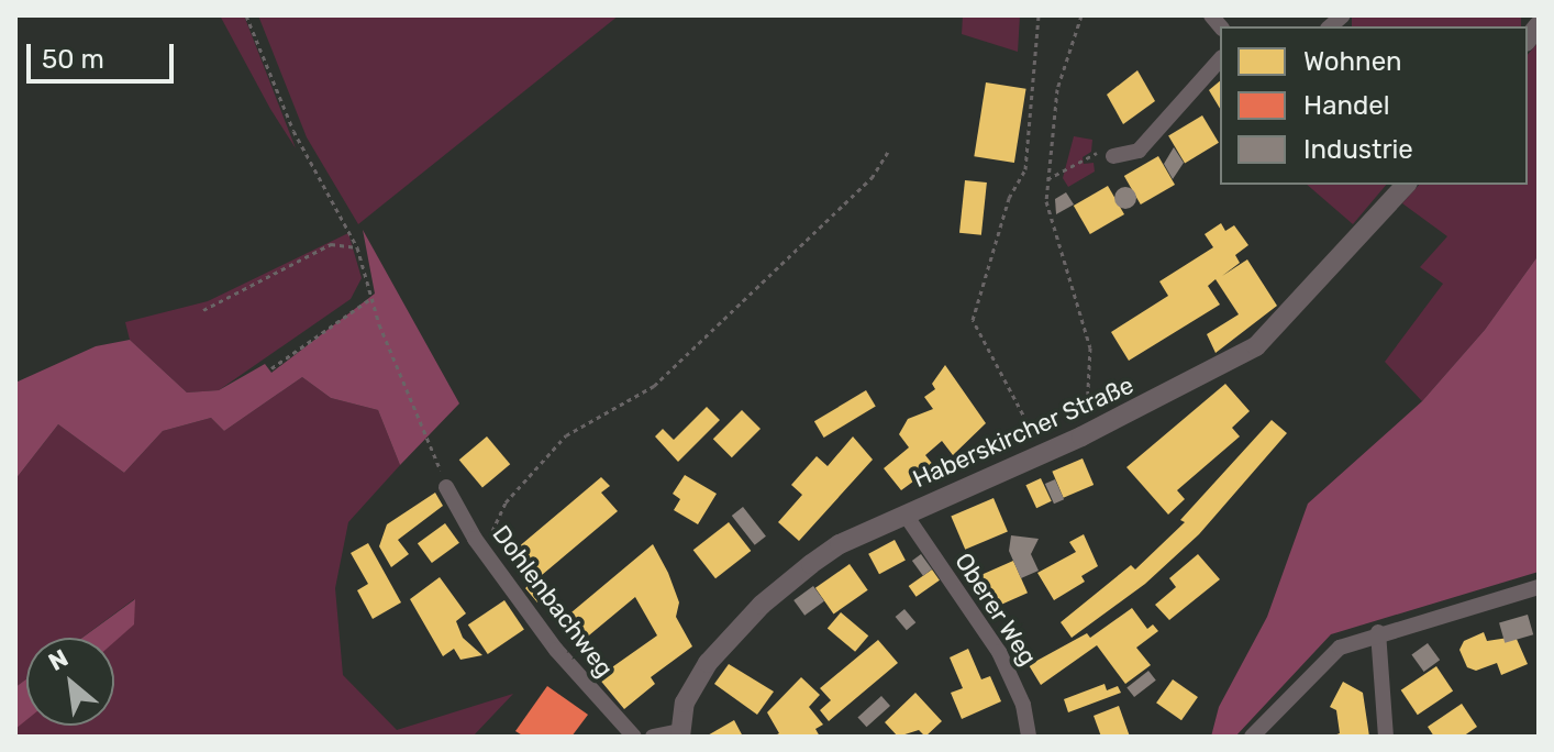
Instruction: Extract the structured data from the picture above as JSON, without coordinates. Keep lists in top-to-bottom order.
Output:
{
  "streets": {
    "street": ["Haberskircher Straße", "Dohlenbachweg", "Oberer Weg"]
  },
  "crossings": [
    ["Haberskircher Straße", "Oberer Weg"]
  ],
  "legend": ["Wohnen", "Handel", "Industrie"],
  "scale_bar": "50 m",
  "north": "top left"
}
